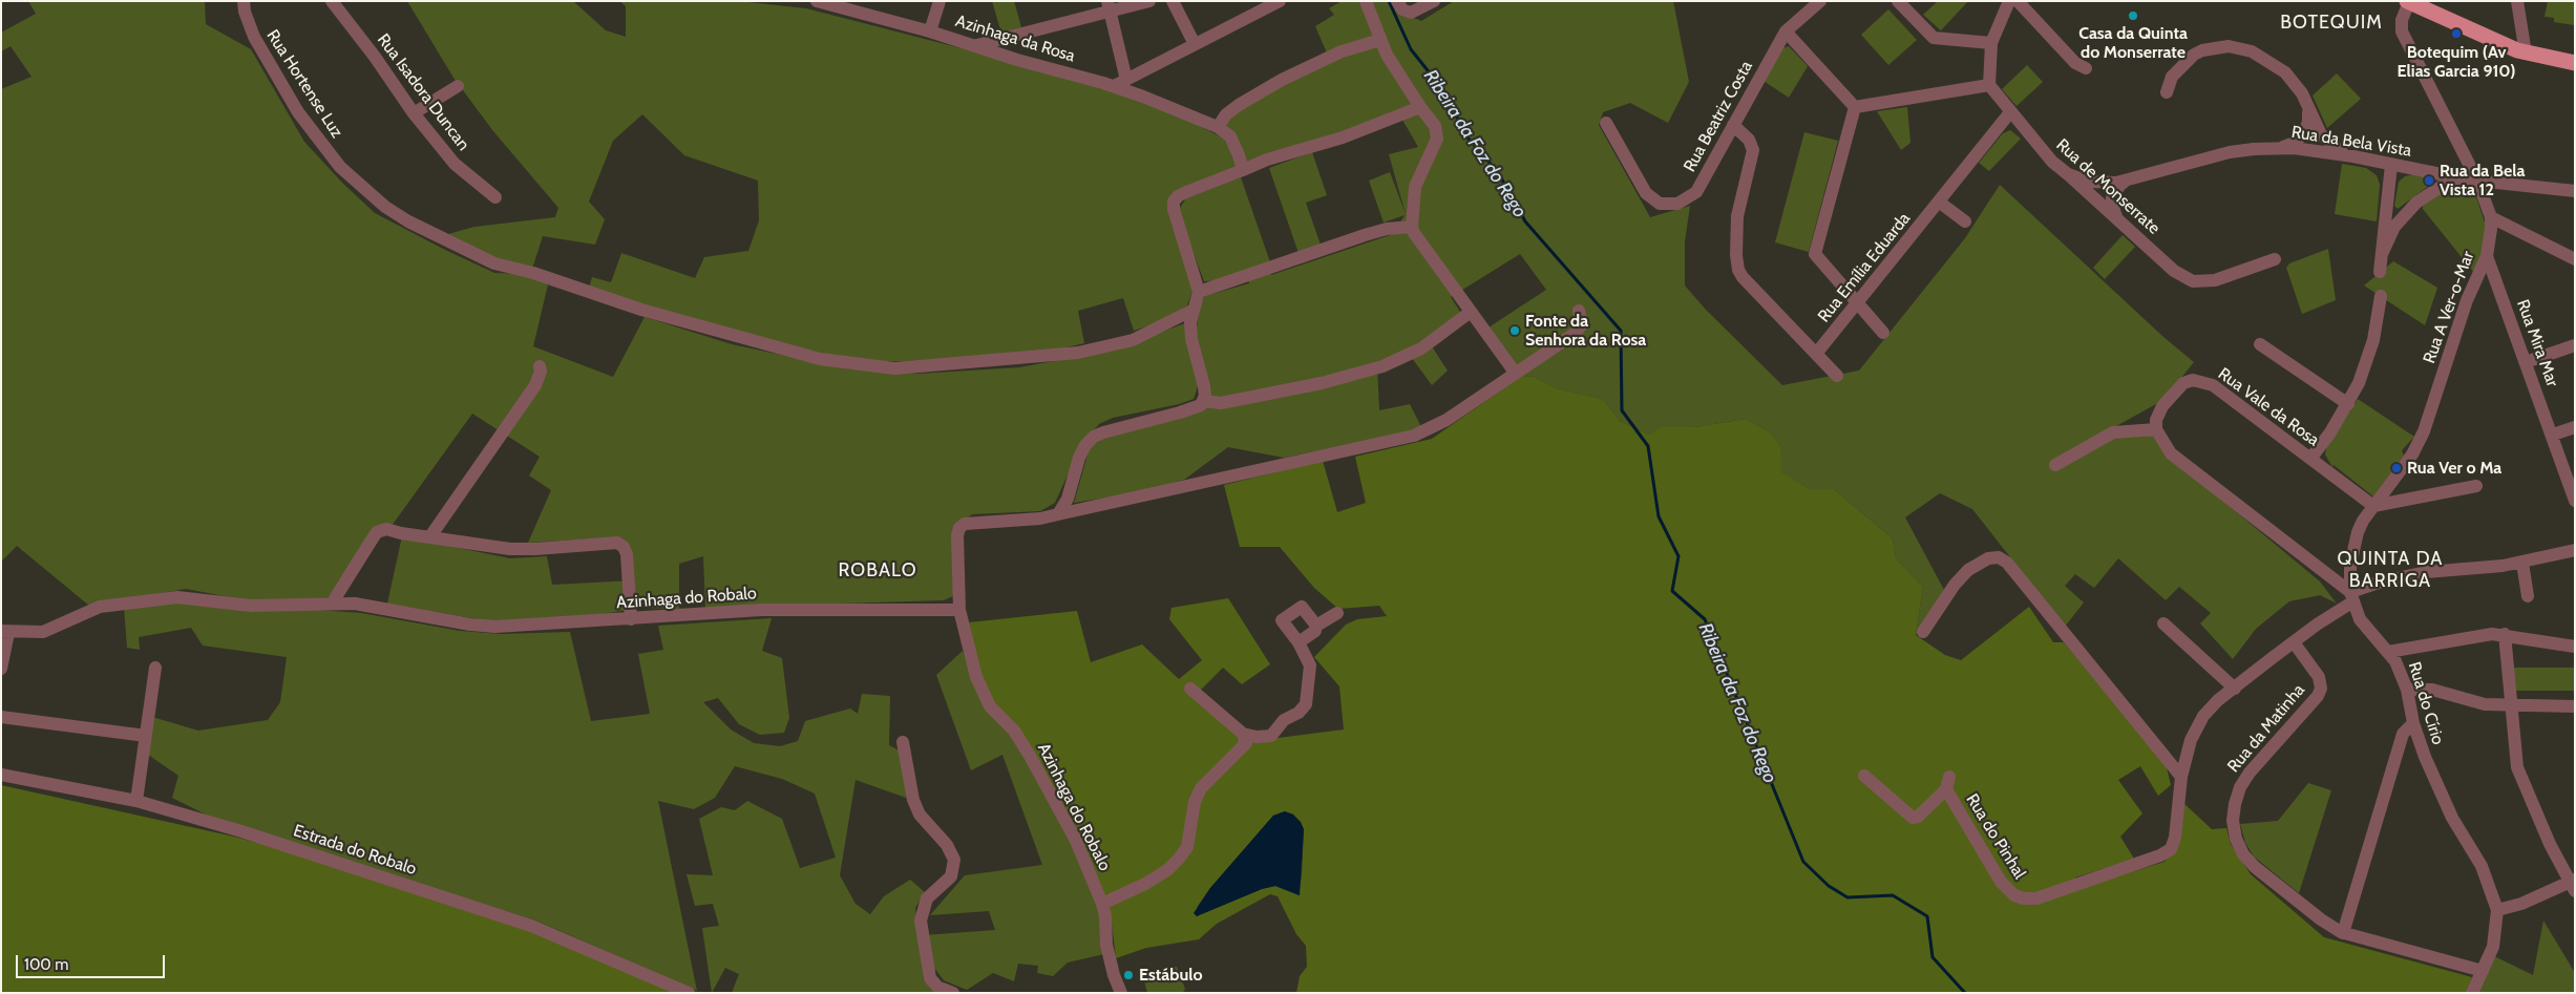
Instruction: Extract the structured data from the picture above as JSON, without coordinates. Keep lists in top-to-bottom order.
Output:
{
  "streets": {
    "street": [
      "Azinhaga da Rosa",
      "Rua Hortense Luz",
      "Rua Isadora Duncan",
      "Rua Beatriz Costa",
      "Rua da Bela Vista",
      "Rua de Monserrate",
      "Rua Emília Eduarda",
      "Rua A Ver-o-Mar",
      "Rua Mira Mar",
      "Rua Vale da Rosa",
      "Azinhaga do Robalo",
      "Rua do Círio",
      "Rua da Matinha",
      "Rua do Pinhal",
      "Estrada do Robalo"
    ]
  },
  "crossings": [
    ["Rua da Bela Vista", "Rua de Monserrate"],
    ["Rua da Bela Vista", "Rua A Ver-o-Mar"],
    ["Rua de Monserrate", "Rua Emília Eduarda"],
    ["Rua A Ver-o-Mar", "Rua Mira Mar"],
    ["Rua A Ver-o-Mar", "Rua Vale da Rosa"],
    ["Rua A Ver-o-Mar", "Rua do Círio"],
    ["Rua A Ver-o-Mar", "Rua do Pinhal"],
    ["Rua Vale da Rosa", "Rua do Círio"],
    ["Rua do Círio", "Rua da Matinha"],
    ["Rua do Círio", "Rua do Pinhal"],
    ["Rua da Matinha", "Rua do Pinhal"]
  ],
  "districts": ["BOTEQUIM", "QUINTA DA BARRIGA", "ROBALO"],
  "water": ["Ribeira da Foz do Rego"],
  "places": [
    "Casa da Quinta do Monserrate",
    "Botequim (Av Elias Garcia 910)",
    "Rua da Bela Vista 12",
    "Fonte da Senhora da Rosa",
    "Rua Ver o Ma",
    "Estábulo"
  ],
  "scale_bar": "100 m"
}
